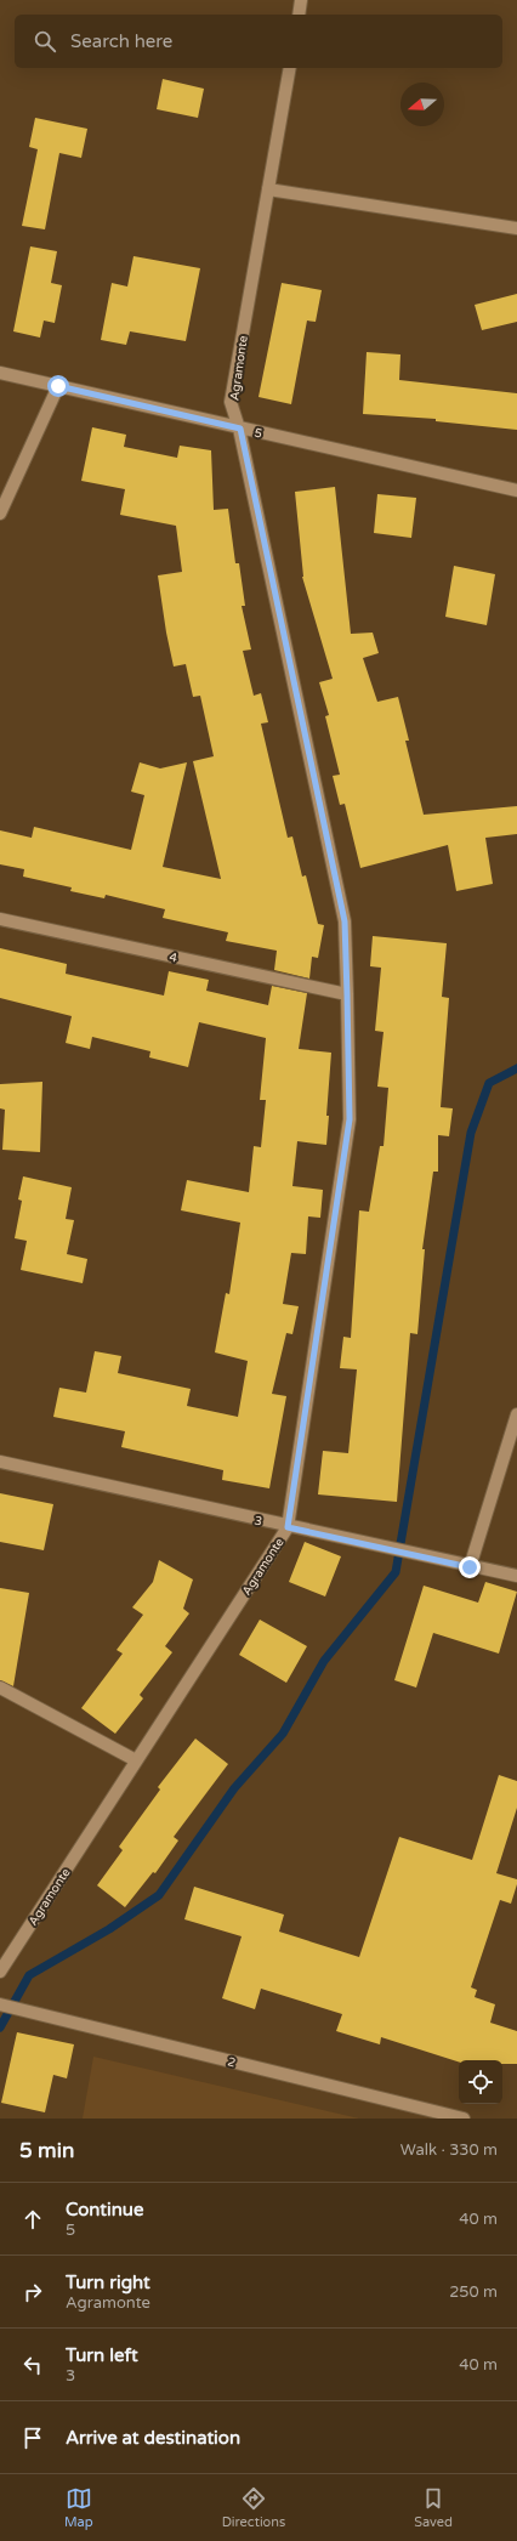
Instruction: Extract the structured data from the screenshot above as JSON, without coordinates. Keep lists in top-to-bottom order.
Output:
{
  "streets": {
    "street": [
      "Agramonte",
      "5",
      "4",
      "3",
      "2"
    ]
  },
  "crossings": [
    ["Agramonte", "5"],
    ["Agramonte", "4"],
    ["Agramonte", "3"]
  ],
  "north": "left",
  "page": {
    "search": "Search here",
    "heading": ["5 min", "Walk · 330 m"],
    "list": [
      ["Continue", "5", "40 m"],
      ["Turn right", "Agramonte", "250 m"],
      ["Turn left", "3", "40 m"],
      "Arrive at destination"
    ],
    "nav": ["Map", "Directions", "Saved"]
  }
}
